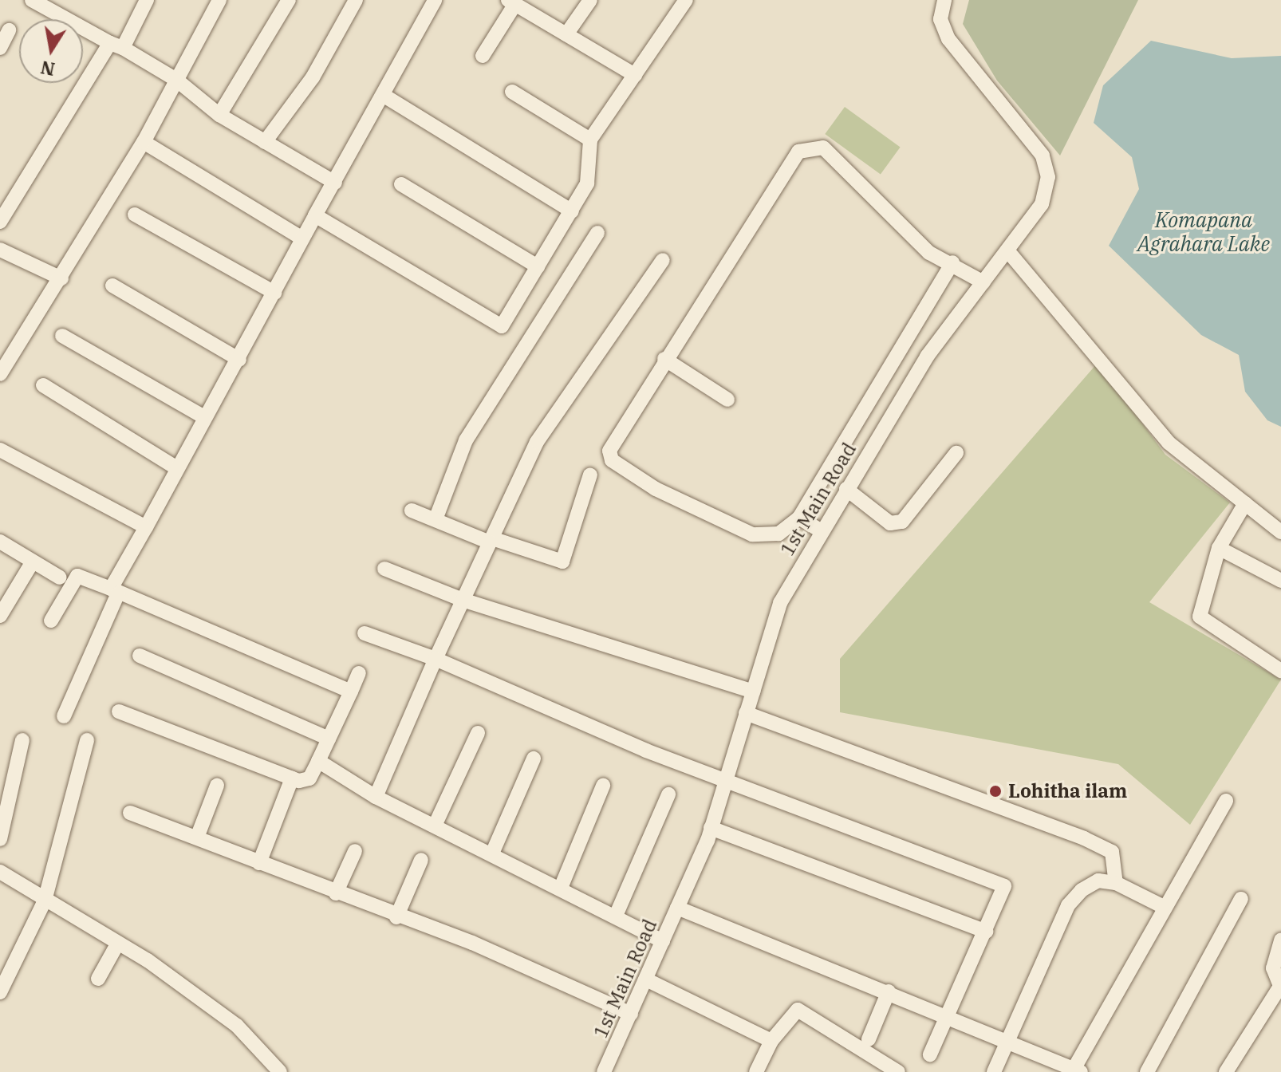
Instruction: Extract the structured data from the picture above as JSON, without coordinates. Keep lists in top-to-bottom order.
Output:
{
  "streets": {
    "street": ["1st Main Road"]
  },
  "water": ["Komapana Agrahara Lake"],
  "places": ["Lohitha ilam"],
  "north": "bottom"
}
